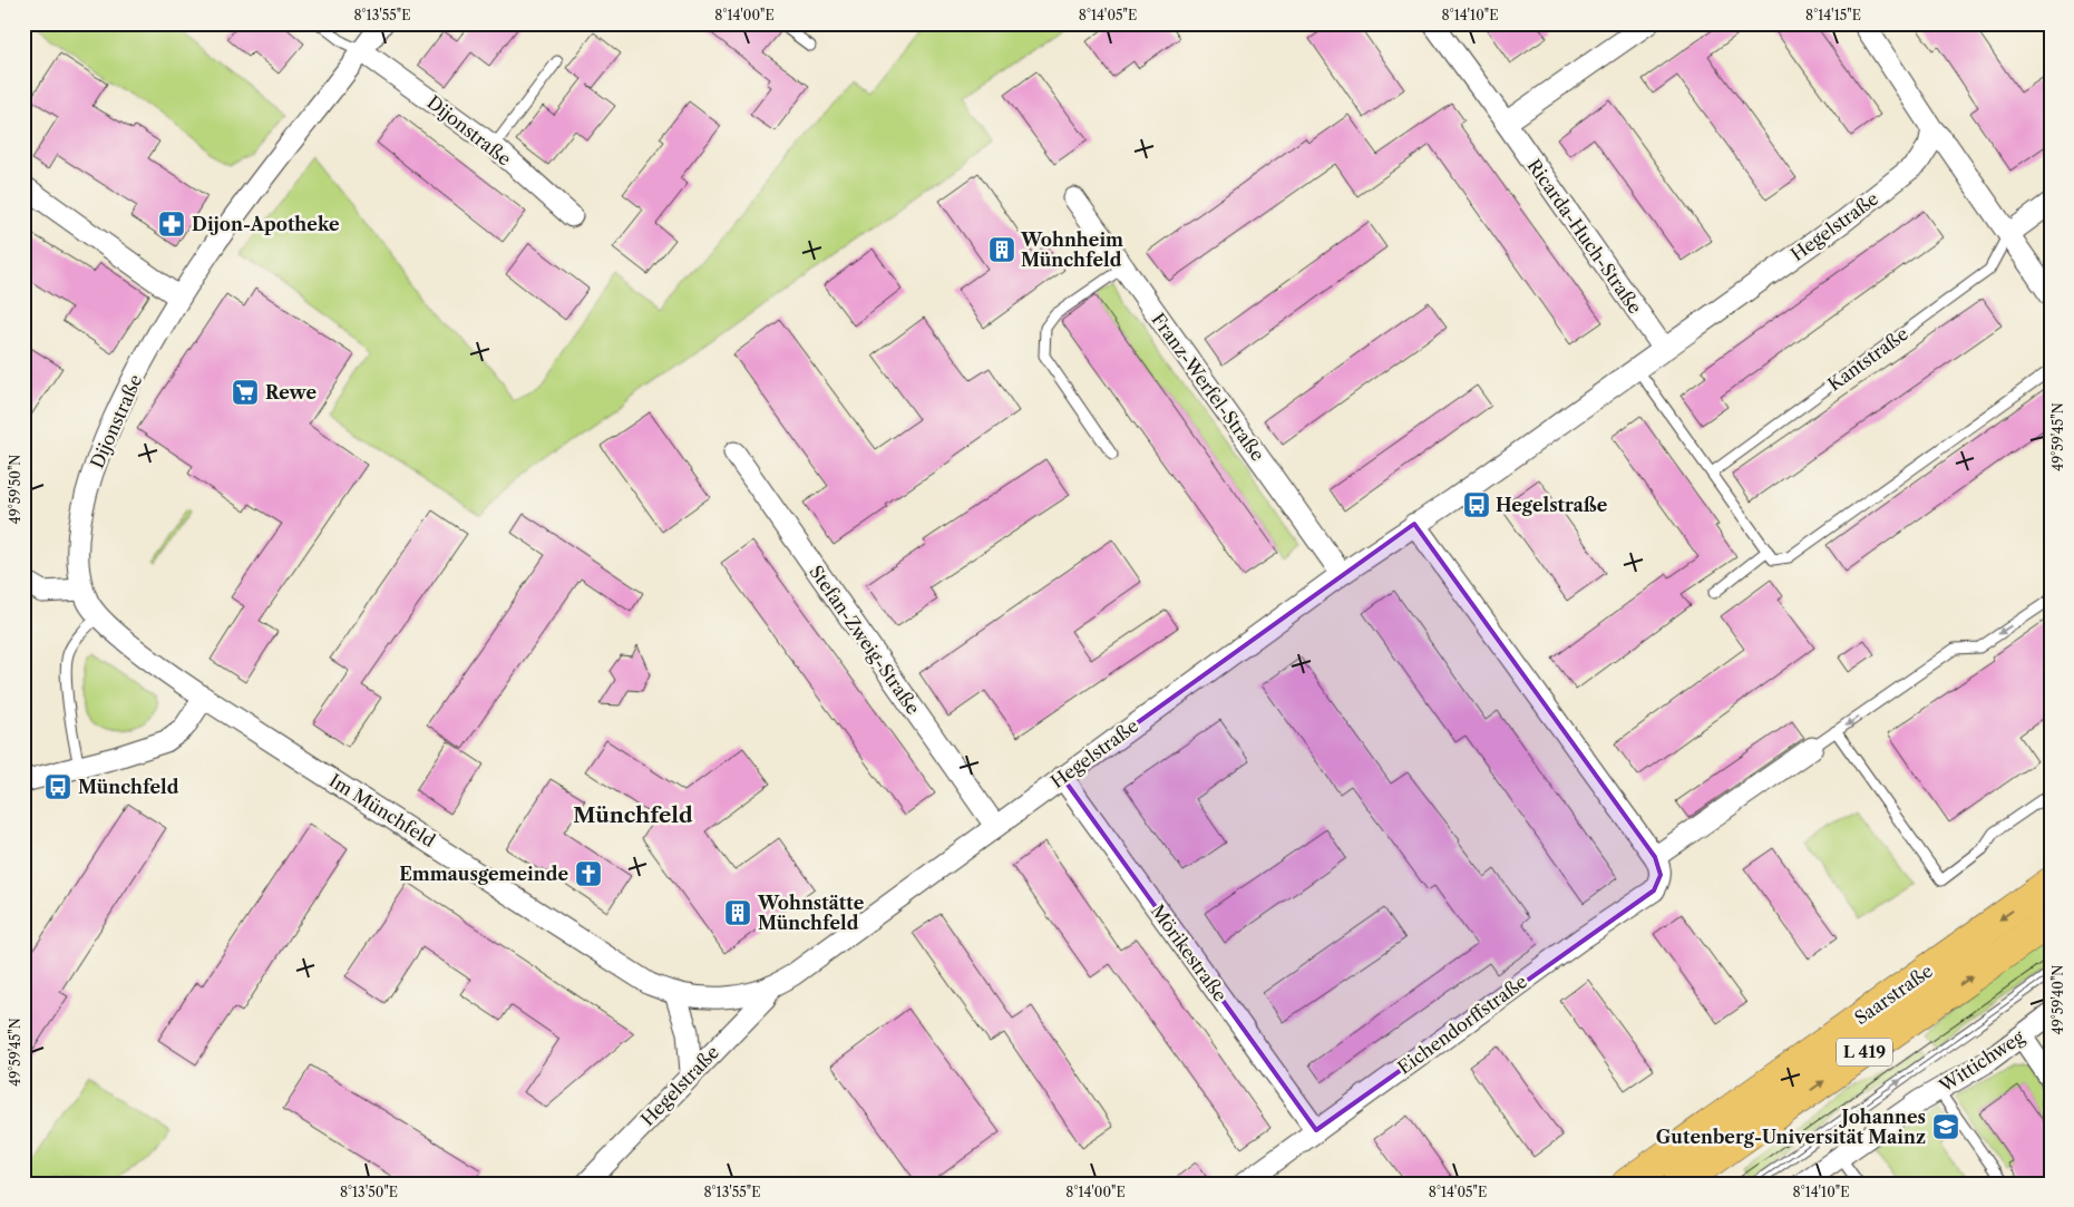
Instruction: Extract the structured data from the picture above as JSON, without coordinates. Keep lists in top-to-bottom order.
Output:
{
  "streets": {
    "highway": ["Saarstraße", "L 419"],
    "street": [
      "Dijonstraße",
      "Hegelstraße",
      "Ricarda-Huch-Straße",
      "Franz-Werfel-Straße",
      "Stefan-Zweig-Straße",
      "Im Münchfeld",
      "Mörikestraße",
      "Eichendorffstraße",
      "Wittichweg"
    ],
    "lane": ["Kantstraße"]
  },
  "crossings": [
    ["Dijonstraße", "Im Münchfeld"],
    ["Hegelstraße", "Ricarda-Huch-Straße"],
    ["Hegelstraße", "Franz-Werfel-Straße"],
    ["Hegelstraße", "Stefan-Zweig-Straße"],
    ["Hegelstraße", "Im Münchfeld"],
    ["Hegelstraße", "Mörikestraße"],
    ["Mörikestraße", "Eichendorffstraße"]
  ],
  "districts": ["Münchfeld"],
  "places": {
    "pharmacy": ["Dijon-Apotheke"],
    "building": ["Wohnheim Münchfeld", "Wohnstätte Münchfeld"],
    "supermarket": ["Rewe"],
    "bus stop": ["Hegelstraße", "Münchfeld"],
    "church": ["Emmausgemeinde"],
    "school or university": ["Johannes Gutenberg-Universität Mainz"]
  },
  "coordinates": [
    "8°13'55\"E",
    "8°14'00\"E",
    "8°14'05\"E",
    "8°14'10\"E",
    "8°14'15\"E",
    "49°59'45\"N",
    "49°59'50\"N",
    "49°59'40\"N",
    "8°13'50\"E"
  ]
}
